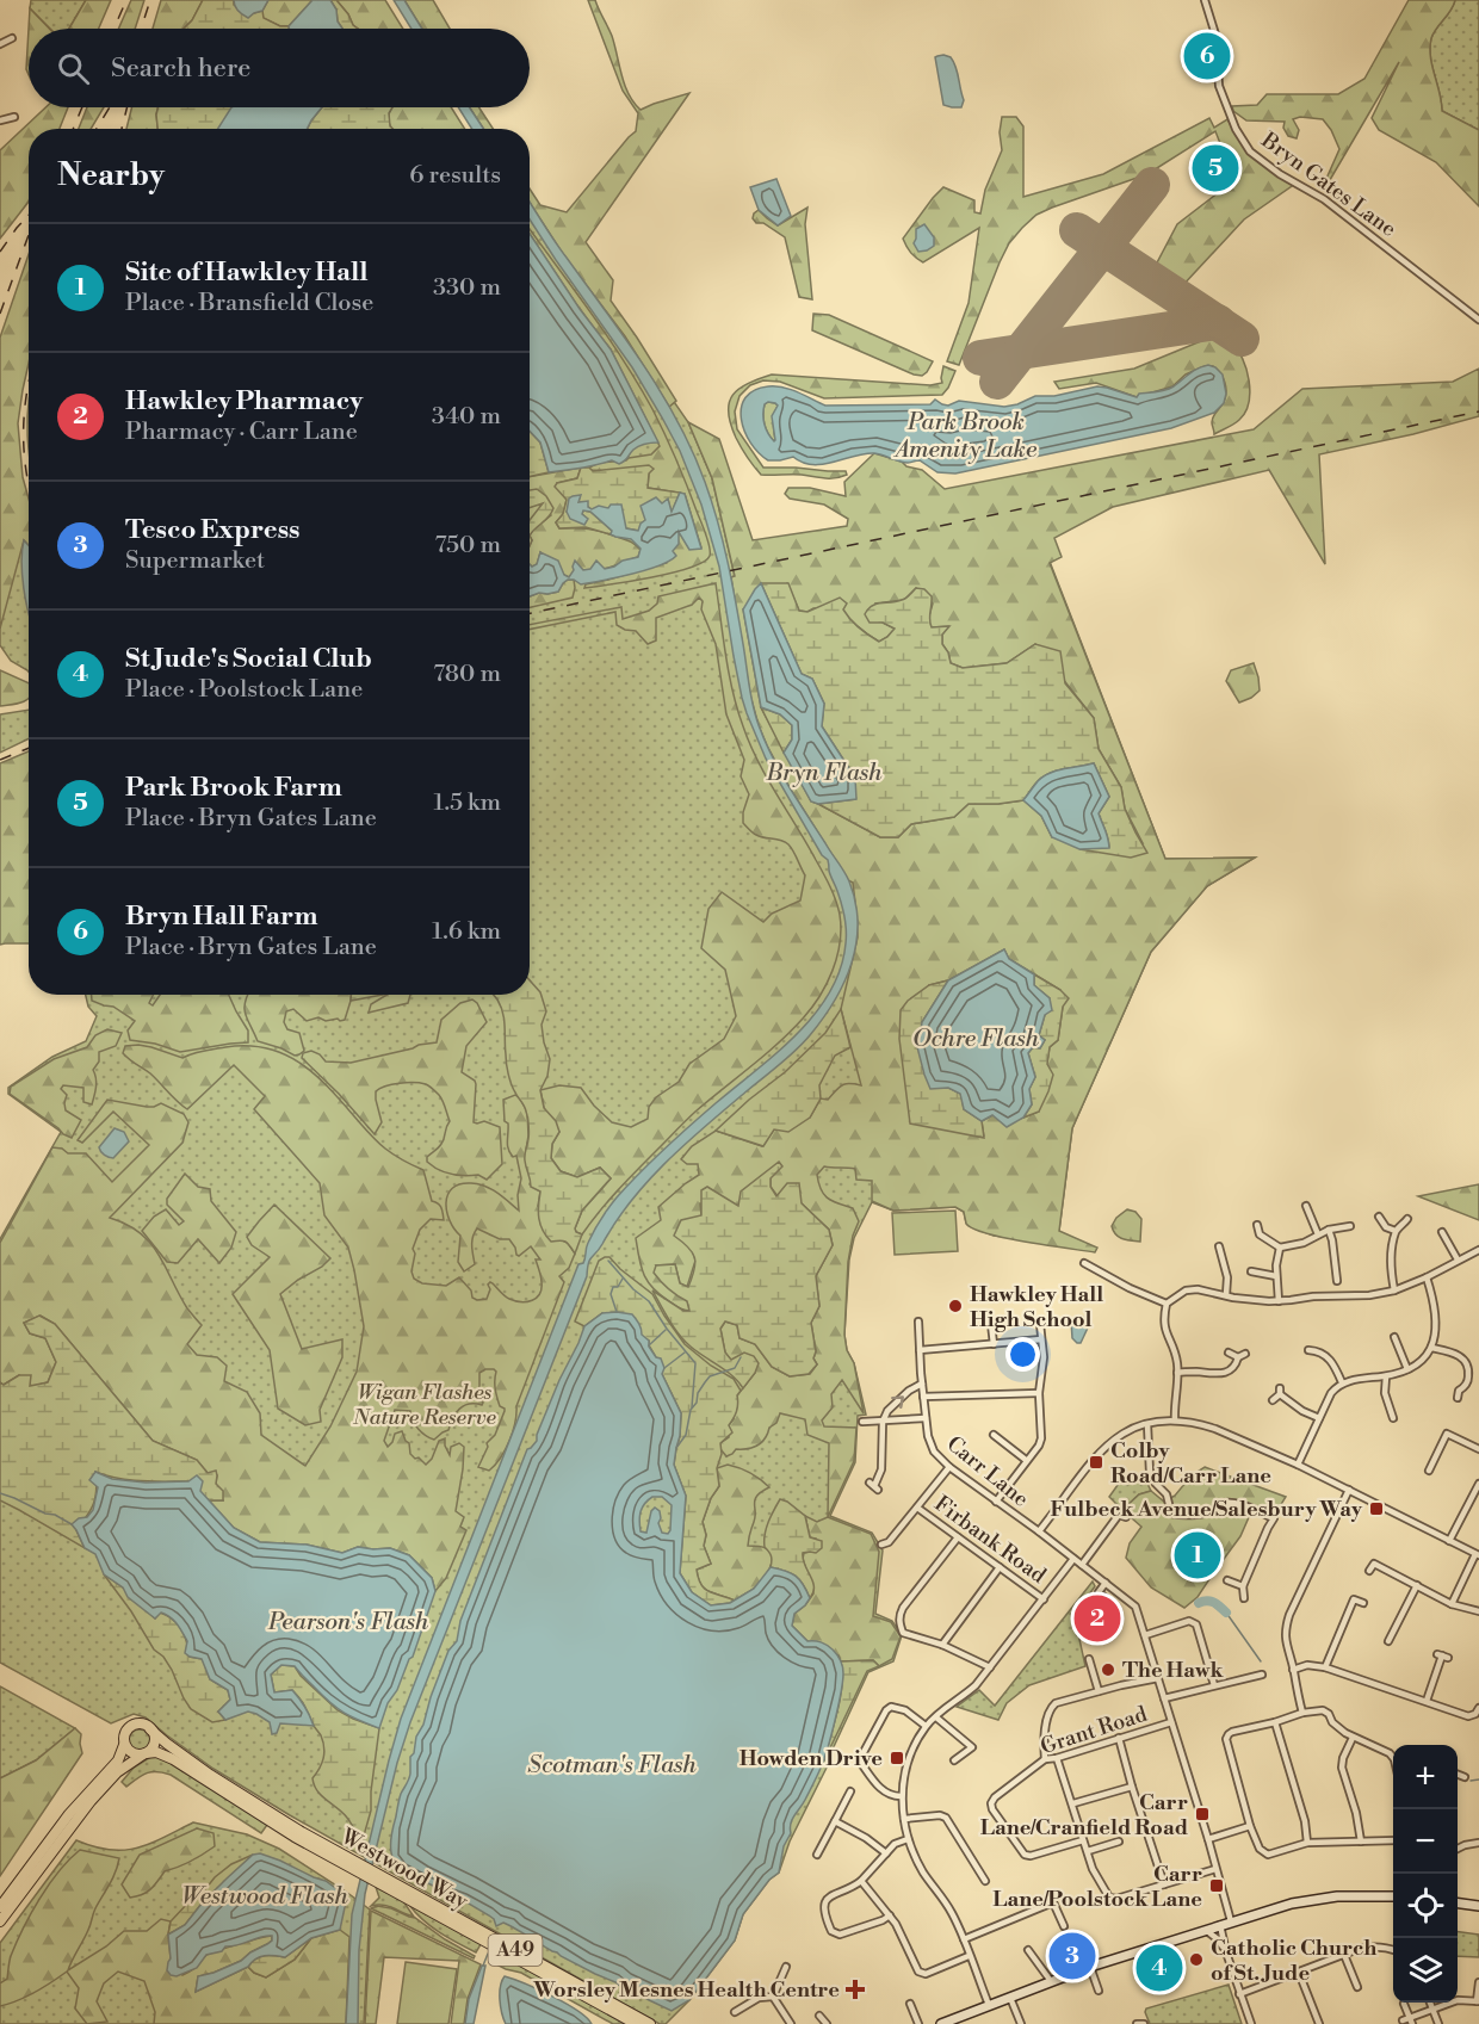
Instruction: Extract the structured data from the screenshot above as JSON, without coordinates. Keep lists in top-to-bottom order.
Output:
{
  "streets": {
    "highway": ["Westwood Way", "A49"],
    "street": [
      "Bryn Gates Lane",
      "Carr Lane",
      "Firbank Road",
      "Grant Road"
    ]
  },
  "crossings": [
    ["Carr Lane", "Grant Road"],
    ["Westwood Way", "A49"]
  ],
  "water": [
    "Park Brook Amenity Lake",
    "Bryn Flash",
    "Ochre Flash",
    "Pearson's Flash",
    "Scotman's Flash",
    "Westwood Flash"
  ],
  "parks": ["Wigan Flashes Nature Reserve"],
  "places": {
    "other": ["Hawkley Hall High School", "The Hawk", "Catholic Church of St. Jude"],
    "transit": [
      "Colby Road/Carr Lane",
      "Fulbeck Avenue/Salesbury Way",
      "Howden Drive",
      "Carr Lane/Cranfield Road",
      "Carr Lane/Poolstock Lane"
    ],
    "health": ["Worsley Mesnes Health Centre"]
  },
  "page": {
    "search": "Search here",
    "pins": [
      "6",
      "5",
      "1",
      "2",
      "3",
      "4"
    ],
    "heading": ["Nearby", "6 results"],
    "list": [
      {
        "mark": "1",
        "name": "Site of Hawkley Hall",
        "note": "Place · Bransfield Close",
        "value": "330 m"
      },
      {
        "mark": "2",
        "name": "Hawkley Pharmacy",
        "note": "Pharmacy · Carr Lane",
        "value": "340 m"
      },
      {
        "mark": "3",
        "name": "Tesco Express",
        "note": "Supermarket",
        "value": "750 m"
      },
      {
        "mark": "4",
        "name": "St Jude's Social Club",
        "note": "Place · Poolstock Lane",
        "value": "780 m"
      },
      {
        "mark": "5",
        "name": "Park Brook Farm",
        "note": "Place · Bryn Gates Lane",
        "value": "1.5 km"
      },
      {
        "mark": "6",
        "name": "Bryn Hall Farm",
        "note": "Place · Bryn Gates Lane",
        "value": "1.6 km"
      }
    ],
    "map_buttons": ["+", "−"]
  }
}
